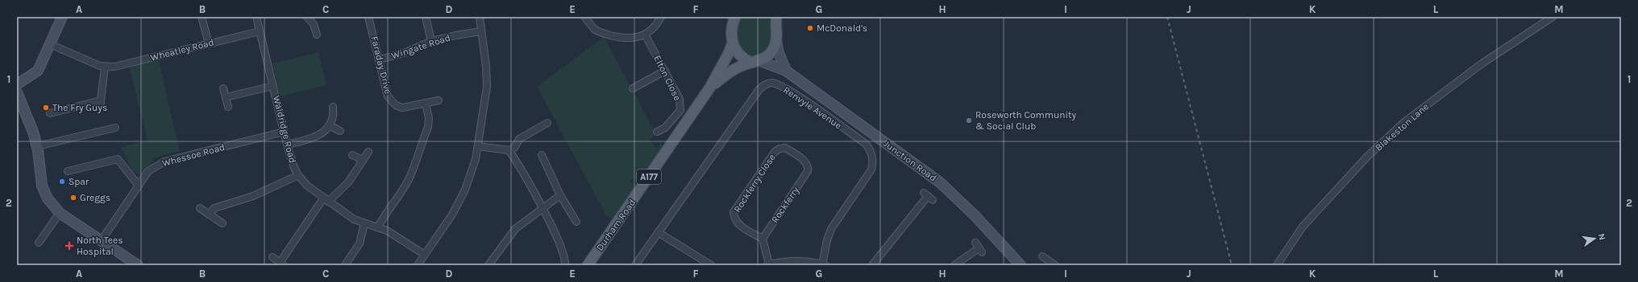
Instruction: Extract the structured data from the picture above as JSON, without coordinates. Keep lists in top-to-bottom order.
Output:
{
  "streets": {
    "main road": ["Junction Road", "A177", "Durham Road"],
    "street": [
      "Wingate Road",
      "Wheatley Road",
      "Faraday Drive",
      "Elton Close",
      "Renvyle Avenue",
      "Blakeston Lane",
      "Waldridge Road",
      "Whessoe Road",
      "Rockferry Close",
      "Rockferry"
    ]
  },
  "crossings": [
    ["Wingate Road", "Faraday Drive"],
    ["Wheatley Road", "Waldridge Road"],
    ["Waldridge Road", "Whessoe Road"],
    ["Junction Road", "Durham Road"],
    ["Rockferry Close", "Rockferry"]
  ],
  "places": {
    "other": [
      "McDonald's",
      "The Fry Guys",
      "Roseworth Community & Social Club",
      "Spar",
      "Greggs"
    ],
    "health": ["North Tees Hospital"]
  },
  "north": "right",
  "grid": {
    "columns": [
      "A",
      "B",
      "C",
      "D",
      "E",
      "F",
      "G",
      "H",
      "I",
      "J",
      "K",
      "L",
      "M"
    ],
    "rows": ["1", "2"]
  }
}
